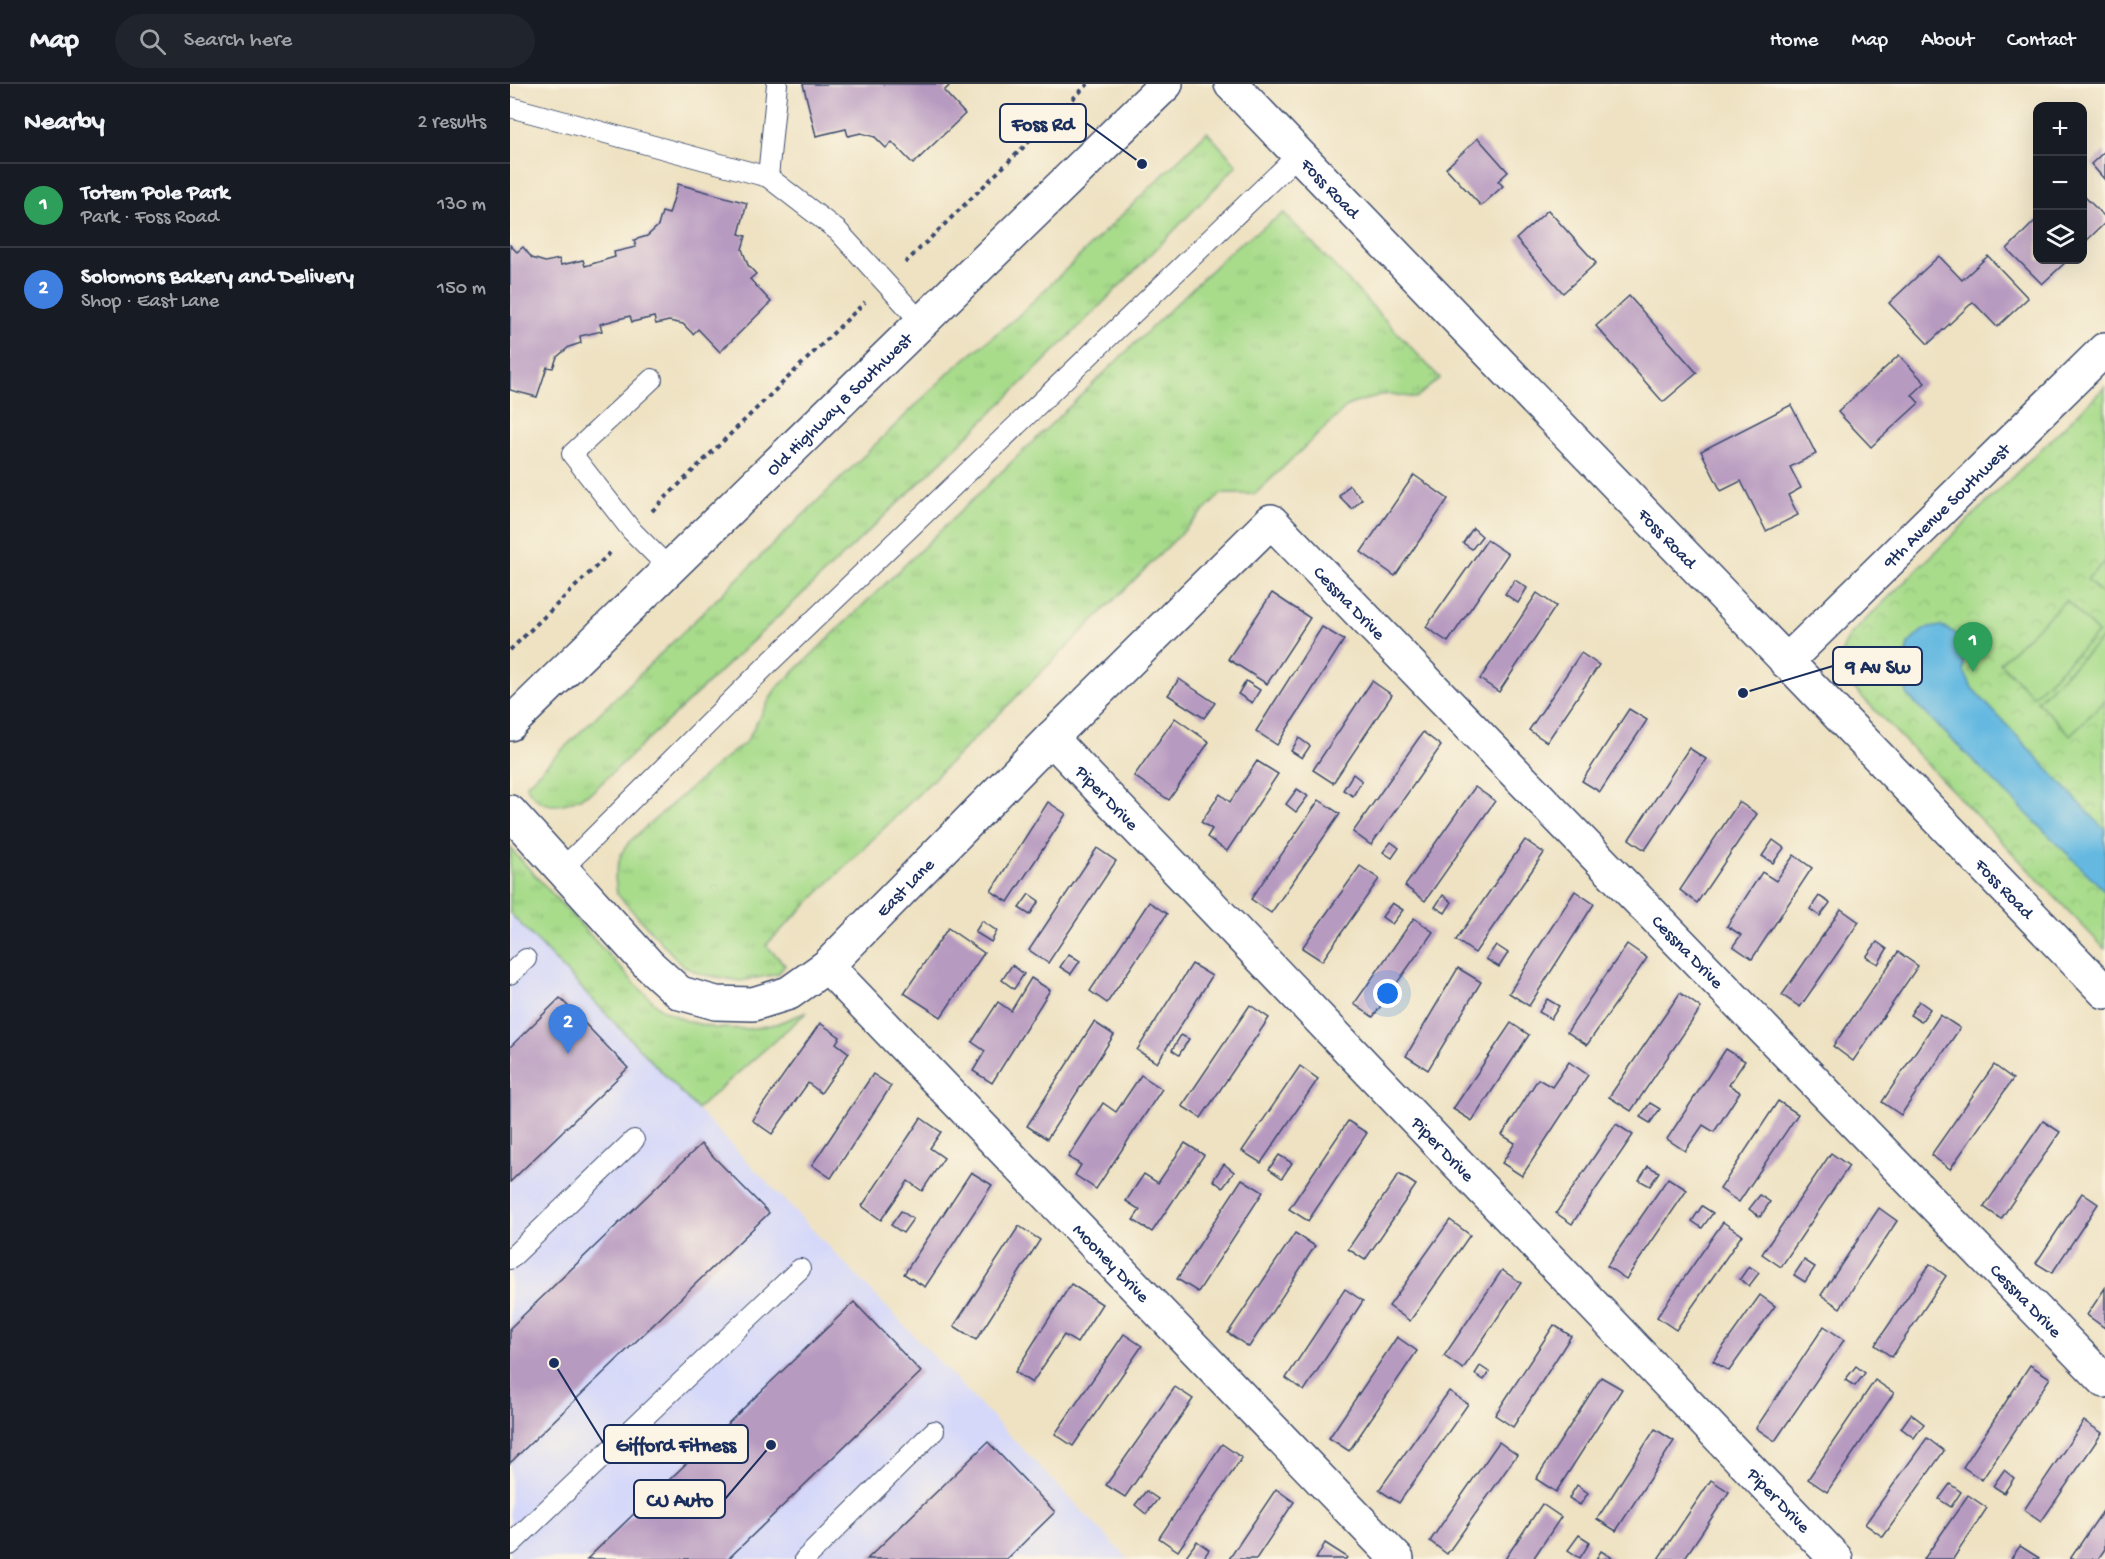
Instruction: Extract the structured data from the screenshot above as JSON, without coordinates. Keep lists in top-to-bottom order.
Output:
{
  "streets": {
    "street": [
      "Foss Road",
      "Old Highway 8 Southwest",
      "9th Avenue Southwest",
      "Cessna Drive",
      "Piper Drive",
      "East Lane",
      "Mooney Drive"
    ]
  },
  "crossings": [
    ["Foss Road", "9th Avenue Southwest"],
    ["Cessna Drive", "East Lane"],
    ["Piper Drive", "East Lane"],
    ["East Lane", "Mooney Drive"]
  ],
  "places": [
    "Foss Rd",
    "9 Av Sw",
    "Gifford Fitness",
    "CU Auto"
  ],
  "page": {
    "header": "Map",
    "search": "Search here",
    "nav": [
      "Home",
      "Map",
      "About",
      "Contact"
    ],
    "heading": ["Nearby", "2 results"],
    "map_buttons": ["+", "−"],
    "list": [
      {
        "mark": "1",
        "name": "Totem Pole Park",
        "note": "Park · Foss Road",
        "value": "130 m"
      },
      {
        "mark": "2",
        "name": "Solomons Bakery and Delivery",
        "note": "Shop · East Lane",
        "value": "150 m"
      }
    ],
    "pins": ["1", "2"]
  }
}
